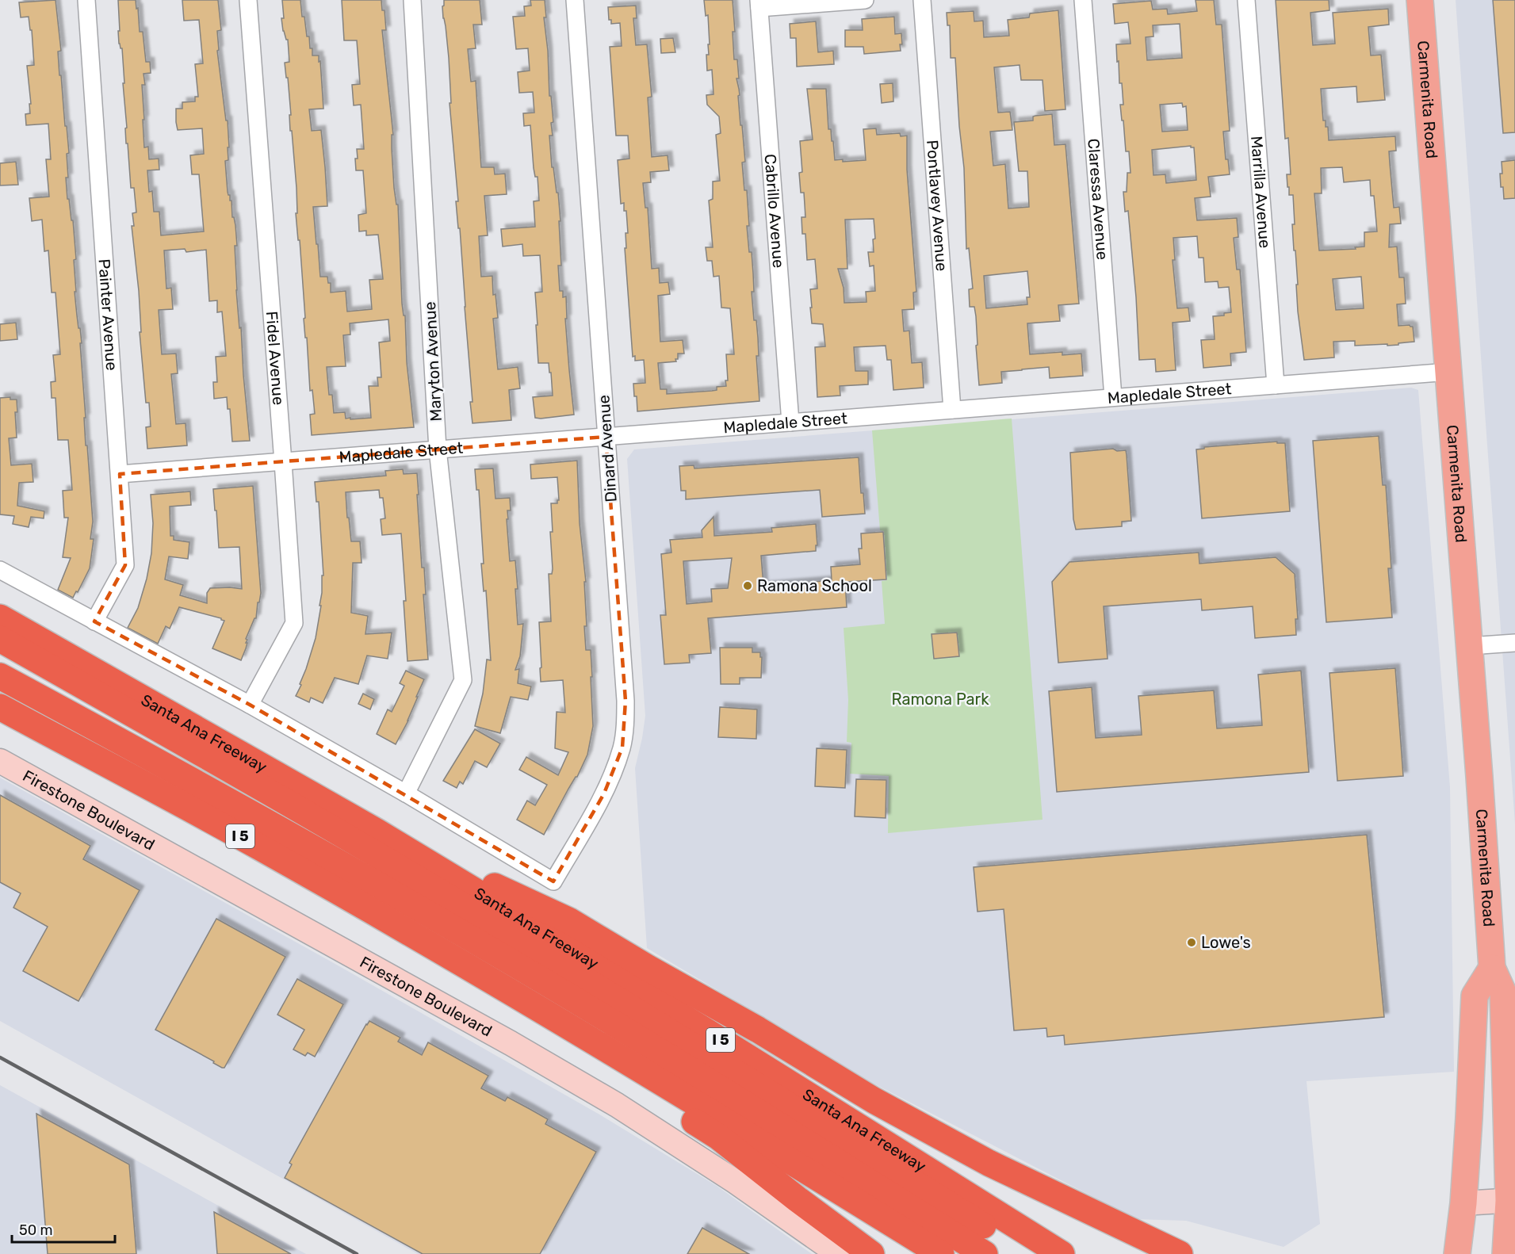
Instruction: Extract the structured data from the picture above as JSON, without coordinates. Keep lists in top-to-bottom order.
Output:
{
  "streets": {
    "highway": ["Santa Ana Freeway", "I 5"],
    "main road": ["Carmenita Road"],
    "street": [
      "Marrilla Avenue",
      "Claressa Avenue",
      "Pontlavey Avenue",
      "Cabrillo Avenue",
      "Painter Avenue",
      "Fidel Avenue",
      "Maryton Avenue",
      "Mapledale Street",
      "Dinard Avenue",
      "Firestone Boulevard"
    ]
  },
  "crossings": [
    ["Carmenita Road", "Mapledale Street"],
    ["Marrilla Avenue", "Mapledale Street"],
    ["Claressa Avenue", "Mapledale Street"],
    ["Pontlavey Avenue", "Mapledale Street"],
    ["Cabrillo Avenue", "Mapledale Street"],
    ["Painter Avenue", "Mapledale Street"],
    ["Fidel Avenue", "Mapledale Street"],
    ["Maryton Avenue", "Mapledale Street"],
    ["Maryton Avenue", "Dinard Avenue"],
    ["Mapledale Street", "Dinard Avenue"]
  ],
  "parks": ["Ramona Park"],
  "places": ["Ramona School", "Lowe's"],
  "scale_bar": "50 m"
}
